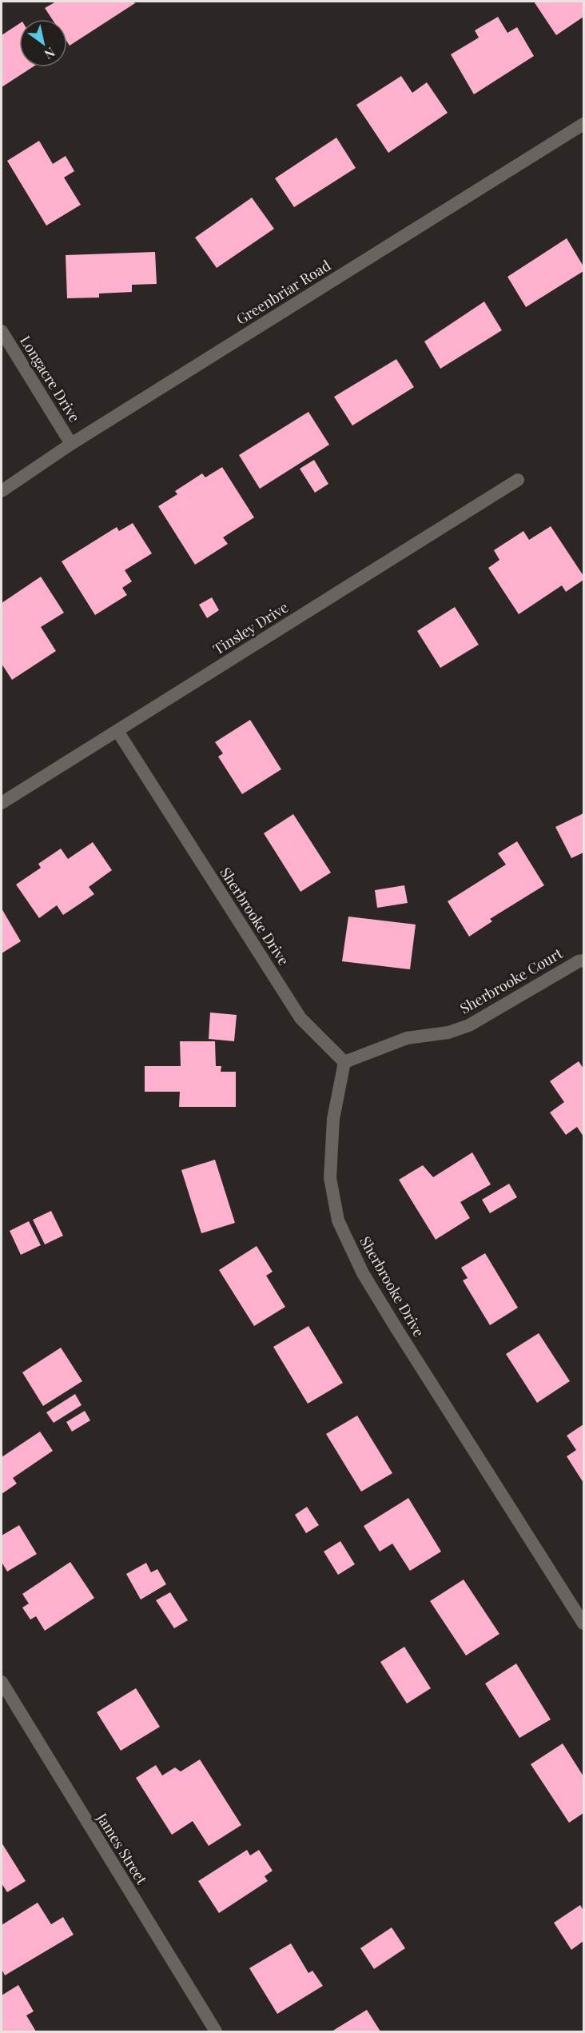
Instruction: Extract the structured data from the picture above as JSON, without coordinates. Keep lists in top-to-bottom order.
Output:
{
  "streets": {
    "street": [
      "Greenbriar Road",
      "Longacre Drive",
      "Tinsley Drive",
      "Sherbrooke Drive",
      "Sherbrooke Court",
      "James Street"
    ]
  },
  "crossings": [
    ["Greenbriar Road", "Longacre Drive"],
    ["Tinsley Drive", "Sherbrooke Drive"],
    ["Sherbrooke Drive", "Sherbrooke Court"]
  ],
  "north": "bottom right"
}
